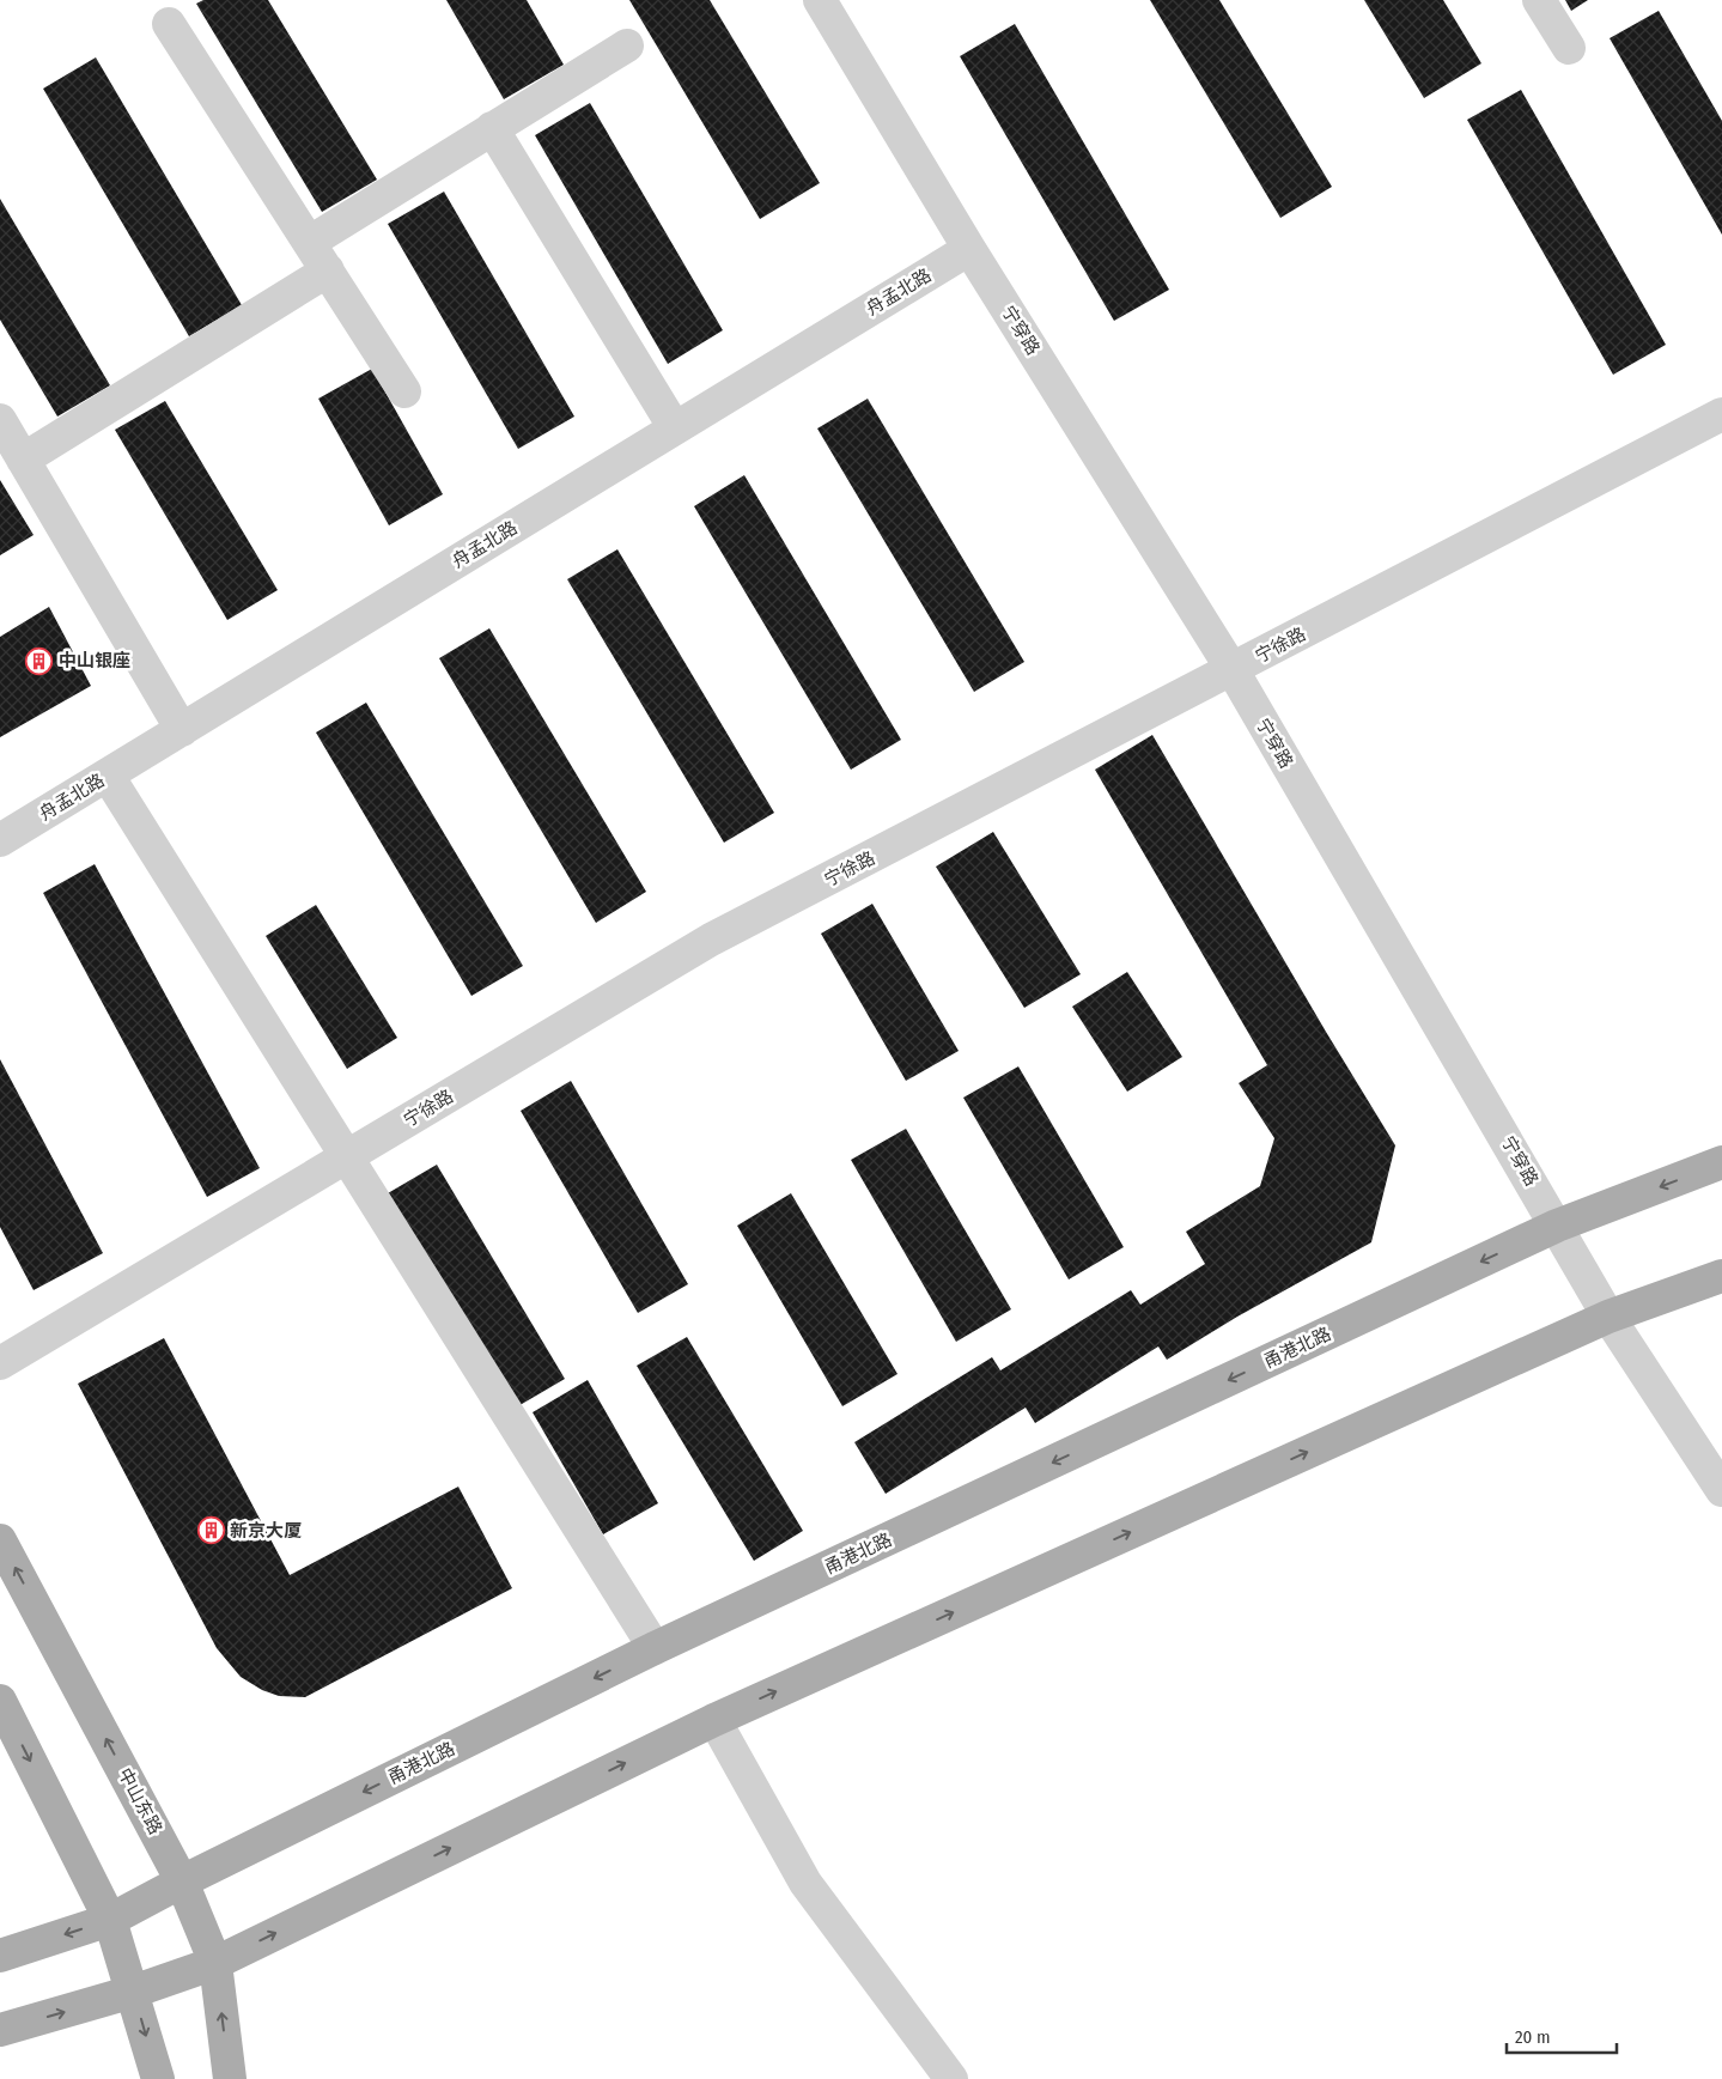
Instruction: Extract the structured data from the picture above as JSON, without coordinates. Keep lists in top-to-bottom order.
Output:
{
  "streets": {
    "main road": ["甬港北路", "中山东路"],
    "street": ["舟孟北路", "宁穿路", "宁徐路"]
  },
  "crossings": [
    ["舟孟北路", "宁穿路"],
    ["宁穿路", "宁徐路"],
    ["宁穿路", "甬港北路"],
    ["甬港北路", "中山东路"]
  ],
  "places": {
    "building": ["中山银座", "新京大厦"]
  },
  "scale_bar": "20 m"
}
